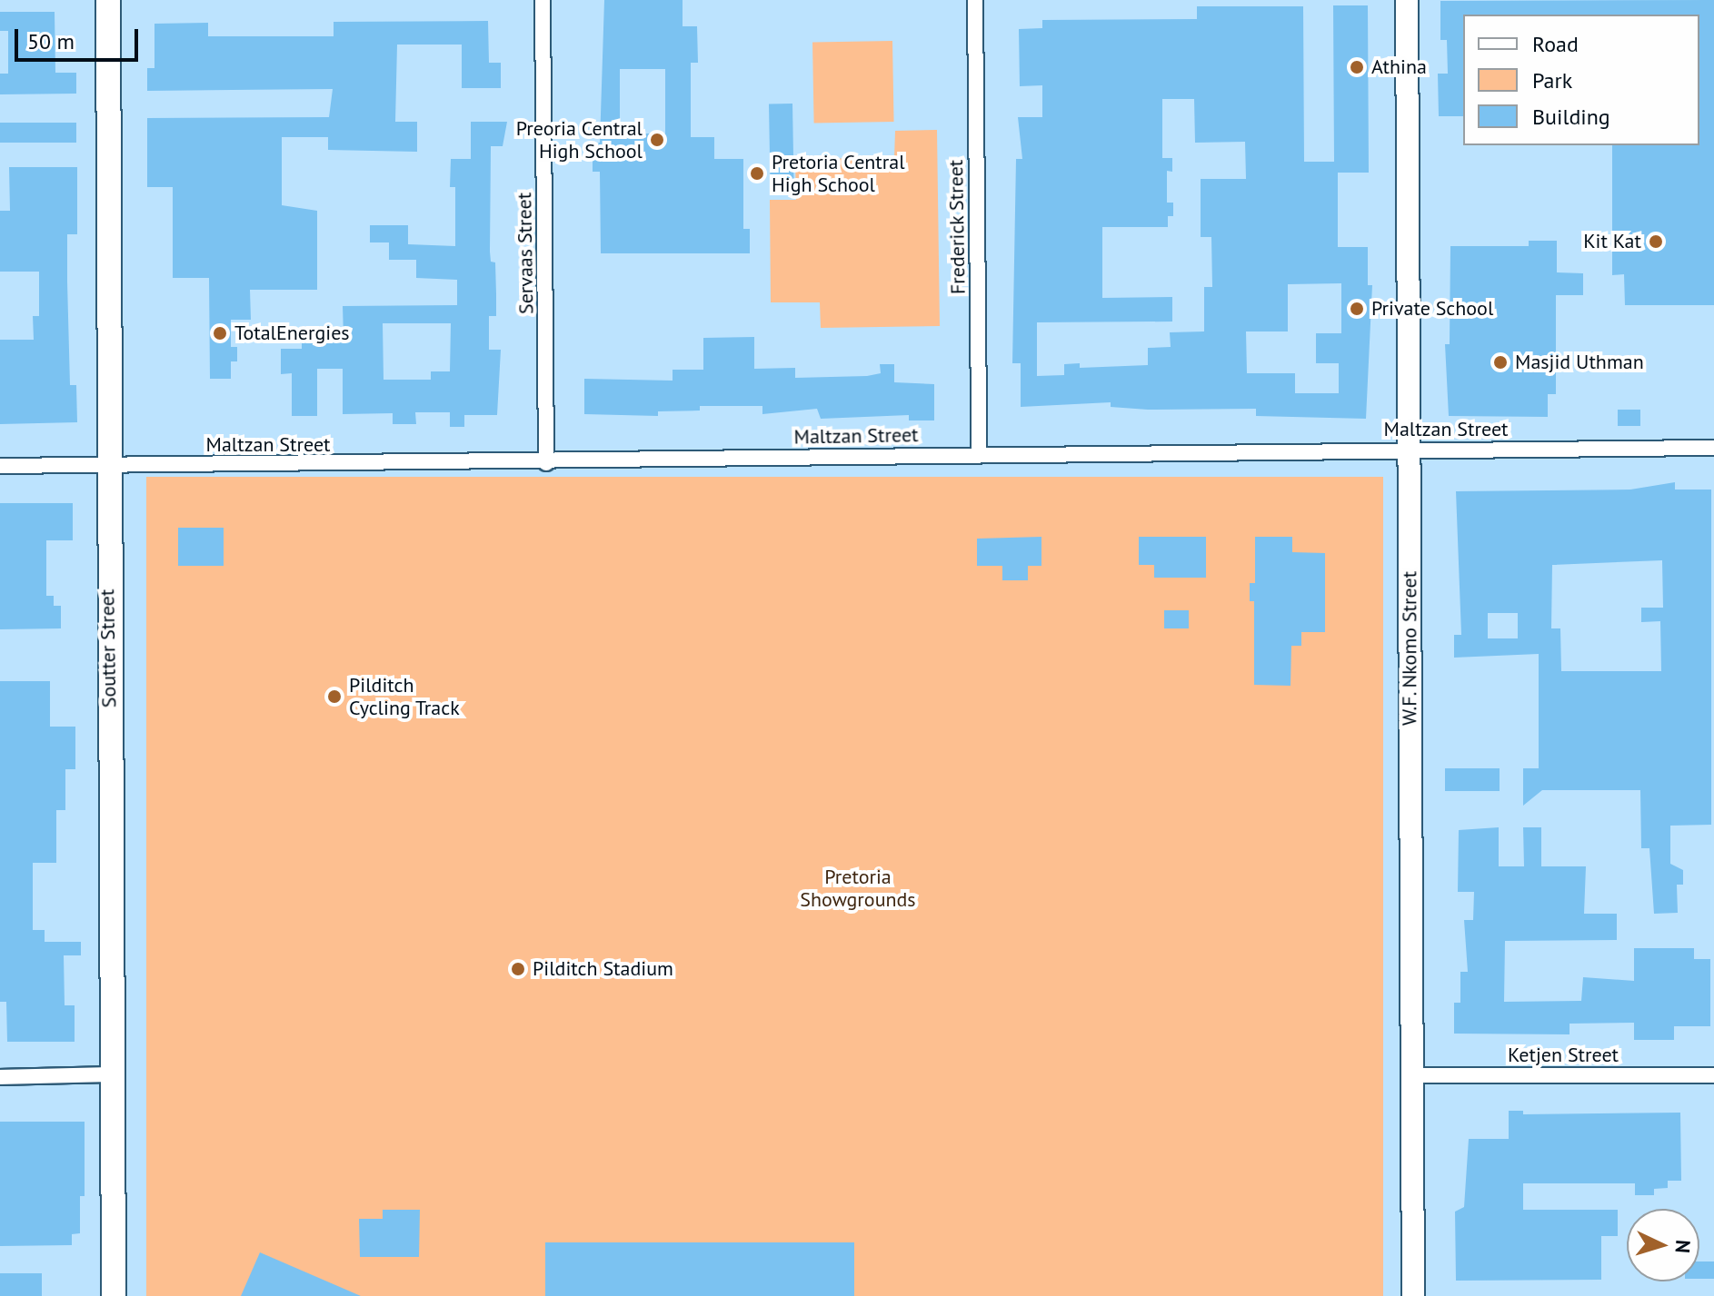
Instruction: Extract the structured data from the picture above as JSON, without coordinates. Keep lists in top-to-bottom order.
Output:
{
  "streets": {
    "main road": ["Soutter Street", "W.F. Nkomo Street"],
    "street": [
      "Frederick Street",
      "Servaas Street",
      "Maltzan Street",
      "Ketjen Street"
    ]
  },
  "crossings": [
    ["Frederick Street", "Maltzan Street"],
    ["Servaas Street", "Maltzan Street"],
    ["Maltzan Street", "Soutter Street"],
    ["Maltzan Street", "W.F. Nkomo Street"],
    ["W.F. Nkomo Street", "Ketjen Street"]
  ],
  "parks": ["Pretoria Showgrounds"],
  "places": [
    "Athina",
    "Preoria Central High School",
    "Pretoria Central High School",
    "Kit Kat",
    "Private School",
    "TotalEnergies",
    "Masjid Uthman",
    "Pilditch Cycling Track",
    "Pilditch Stadium"
  ],
  "legend": ["Road", "Park", "Building"],
  "scale_bar": "50 m",
  "north": "right"
}
